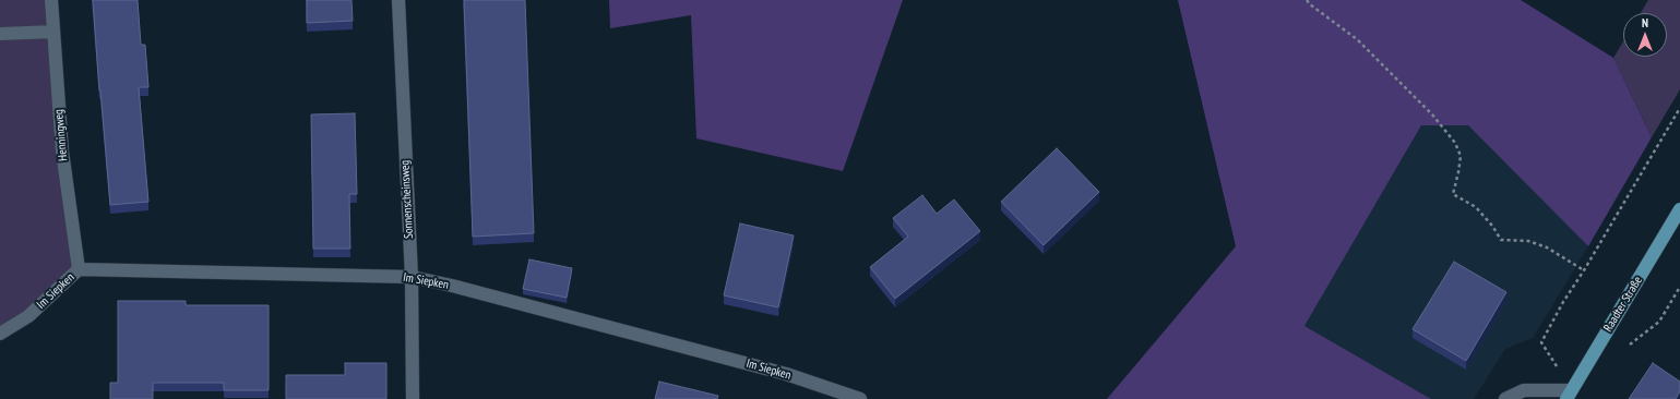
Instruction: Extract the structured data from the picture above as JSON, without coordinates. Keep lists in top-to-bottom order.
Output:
{
  "streets": {
    "main road": ["Raadter Straße"],
    "street": ["Henningweg", "Sonnenscheinsweg", "Im Siepken"]
  },
  "crossings": [
    ["Henningweg", "Im Siepken"],
    ["Sonnenscheinsweg", "Im Siepken"]
  ],
  "north": "top"
}
